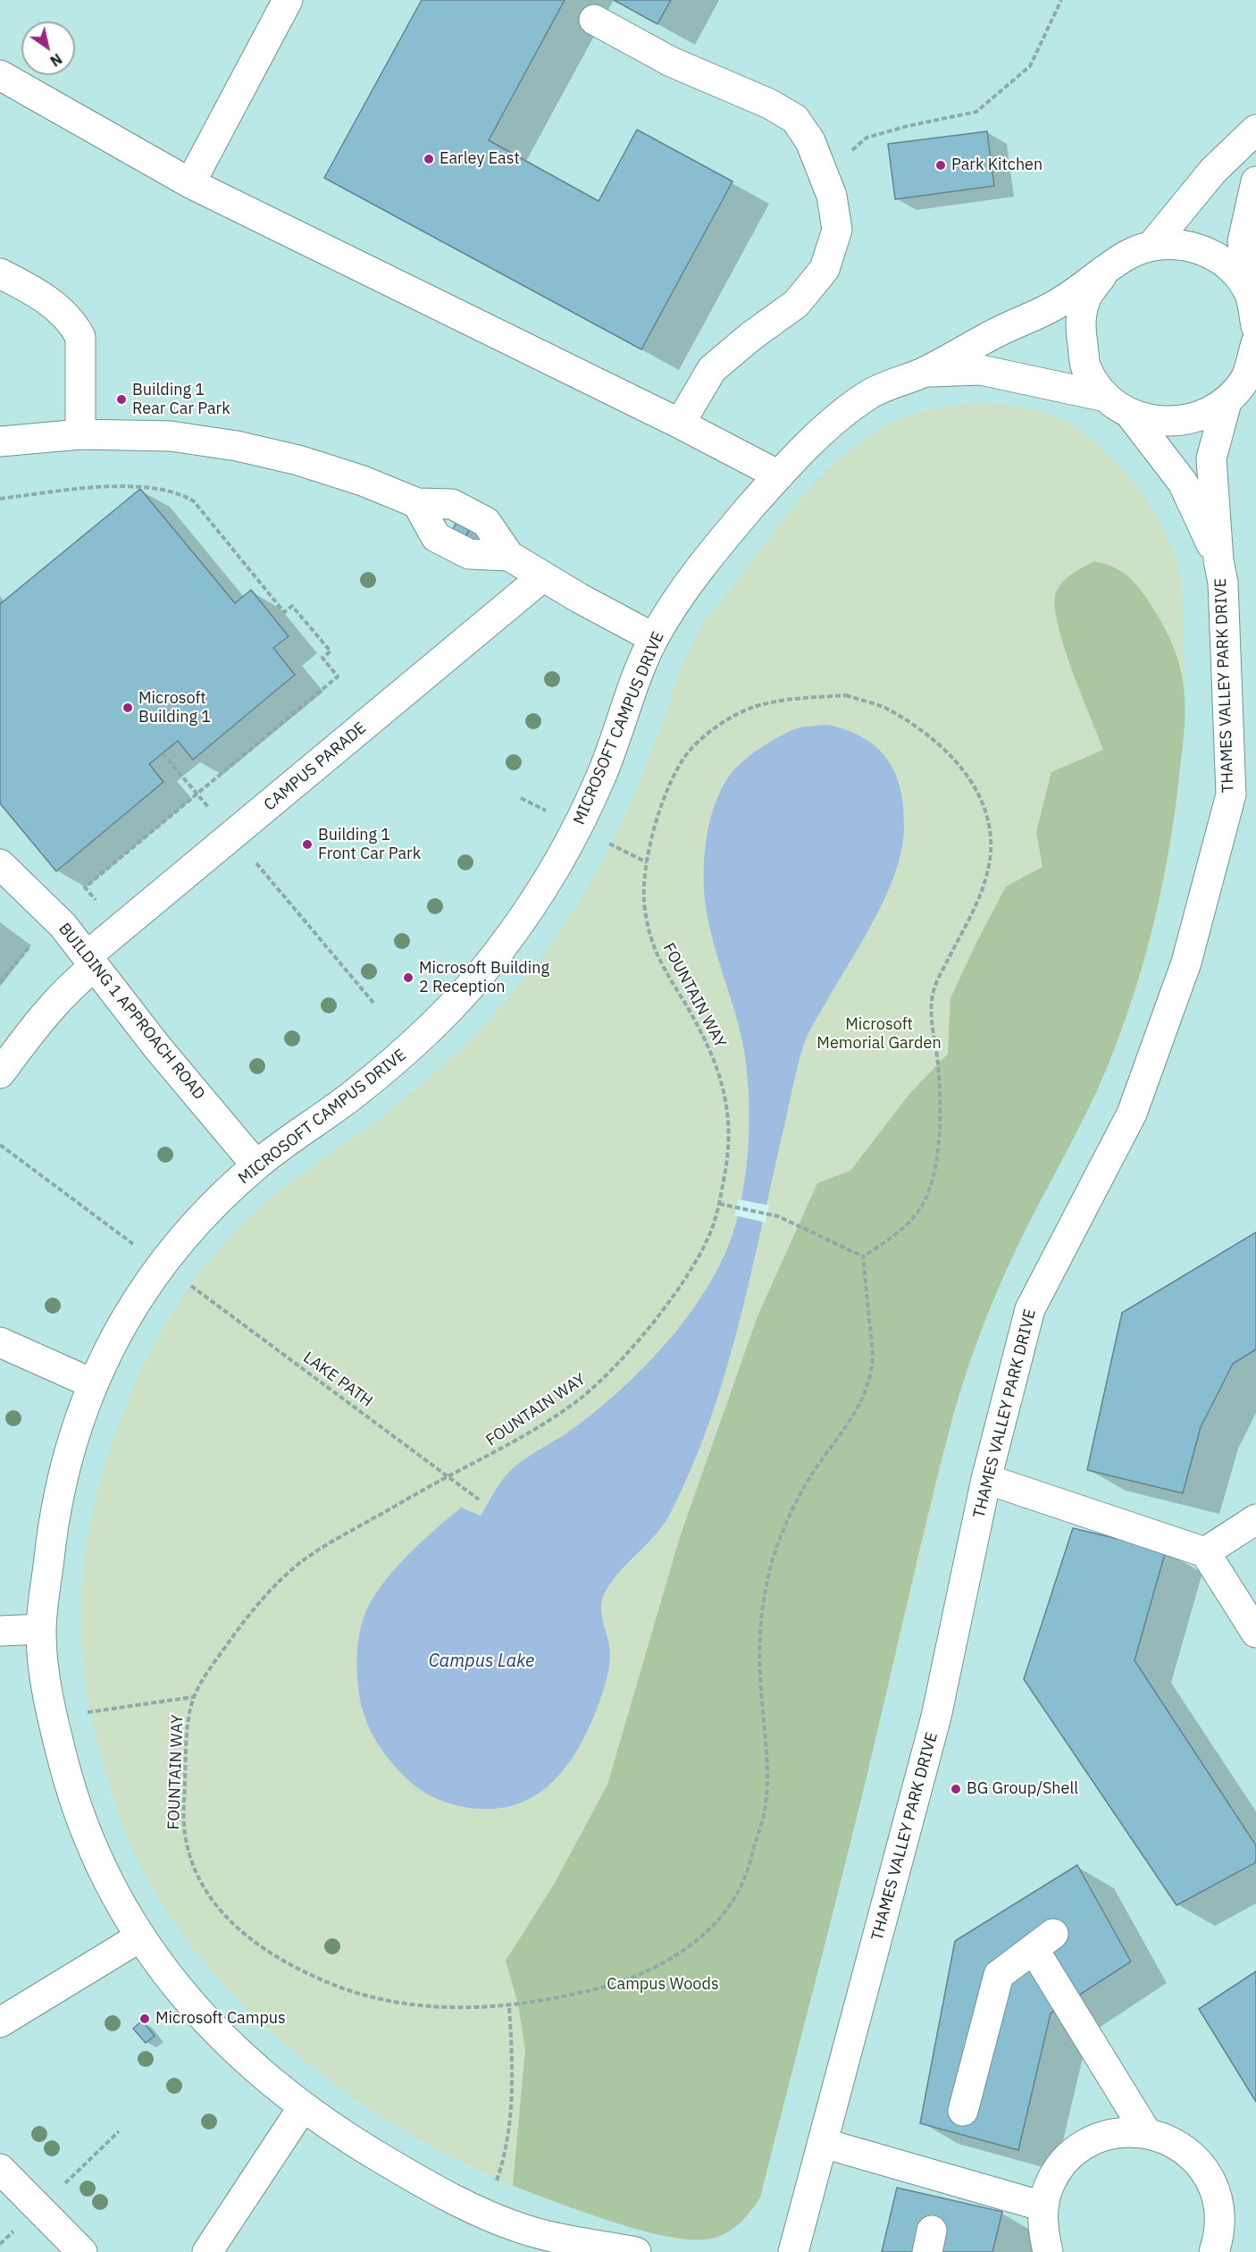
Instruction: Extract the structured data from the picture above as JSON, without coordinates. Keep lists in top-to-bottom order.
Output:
{
  "streets": {
    "street": [
      "THAMES VALLEY PARK DRIVE",
      "MICROSOFT CAMPUS DRIVE",
      "CAMPUS PARADE",
      "BUILDING 1 APPROACH ROAD"
    ],
    "path": ["FOUNTAIN WAY", "LAKE PATH"]
  },
  "crossings": [
    ["MICROSOFT CAMPUS DRIVE", "BUILDING 1 APPROACH ROAD"],
    ["CAMPUS PARADE", "BUILDING 1 APPROACH ROAD"],
    ["FOUNTAIN WAY", "LAKE PATH"]
  ],
  "water": ["Campus Lake"],
  "parks": ["Microsoft Memorial Garden", "Campus Woods"],
  "places": [
    "Earley East",
    "Park Kitchen",
    "Building 1 Rear Car Park",
    "Microsoft Building 1",
    "Building 1 Front Car Park",
    "Microsoft Building 2 Reception",
    "BG Group/Shell",
    "Microsoft Campus"
  ],
  "north": "bottom right"
}
